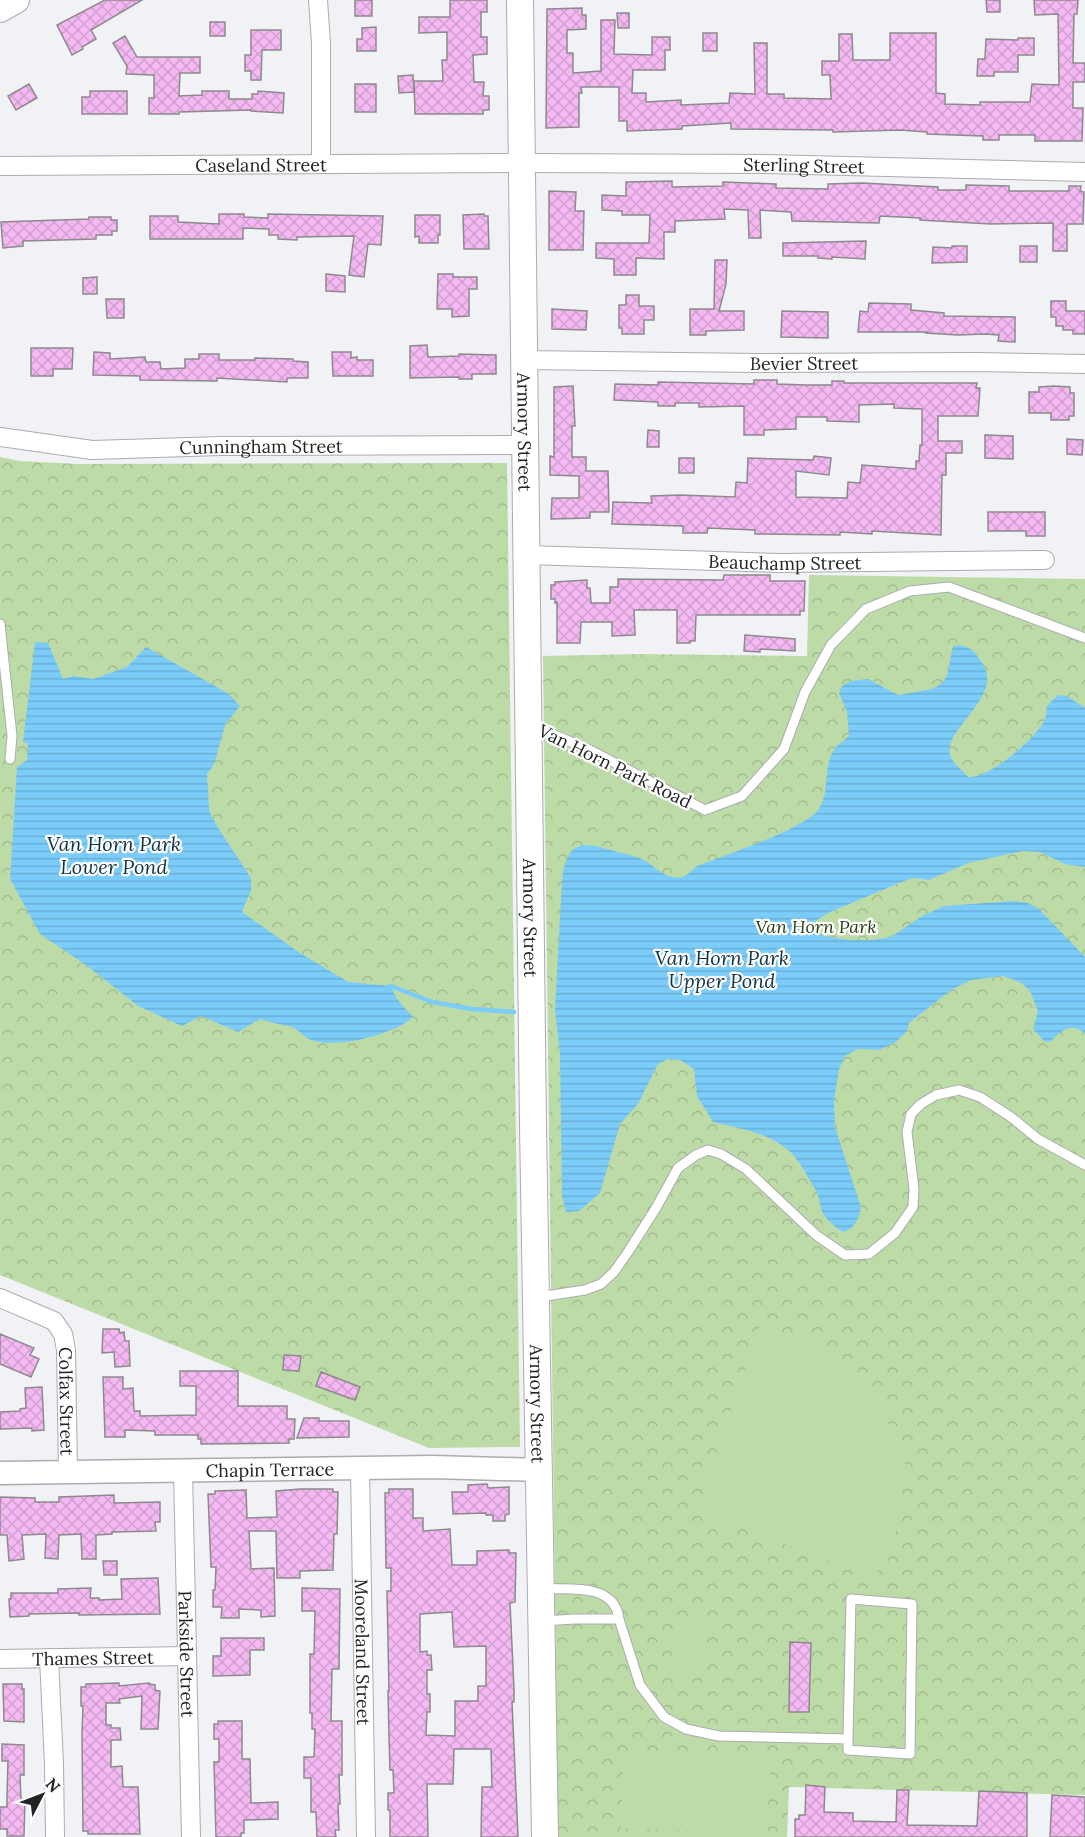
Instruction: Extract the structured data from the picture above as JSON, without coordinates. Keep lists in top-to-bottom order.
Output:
{
  "streets": {
    "main road": ["Armory Street"],
    "street": [
      "Caseland Street",
      "Sterling Street",
      "Bevier Street",
      "Cunningham Street",
      "Beauchamp Street",
      "Colfax Street",
      "Chapin Terrace",
      "Mooreland Street",
      "Parkside Street",
      "Thames Street"
    ],
    "lane": ["Van Horn Park Road"]
  },
  "crossings": [
    ["Caseland Street", "Sterling Street"],
    ["Caseland Street", "Armory Street"],
    ["Sterling Street", "Armory Street"],
    ["Bevier Street", "Armory Street"],
    ["Armory Street", "Cunningham Street"],
    ["Armory Street", "Beauchamp Street"],
    ["Armory Street", "Van Horn Park Road"],
    ["Armory Street", "Chapin Terrace"],
    ["Colfax Street", "Chapin Terrace"],
    ["Chapin Terrace", "Mooreland Street"],
    ["Chapin Terrace", "Parkside Street"],
    ["Parkside Street", "Thames Street"]
  ],
  "water": ["Van Horn Park Lower Pond", "Van Horn Park Upper Pond"],
  "parks": ["Van Horn Park"],
  "north": "top right"
}
